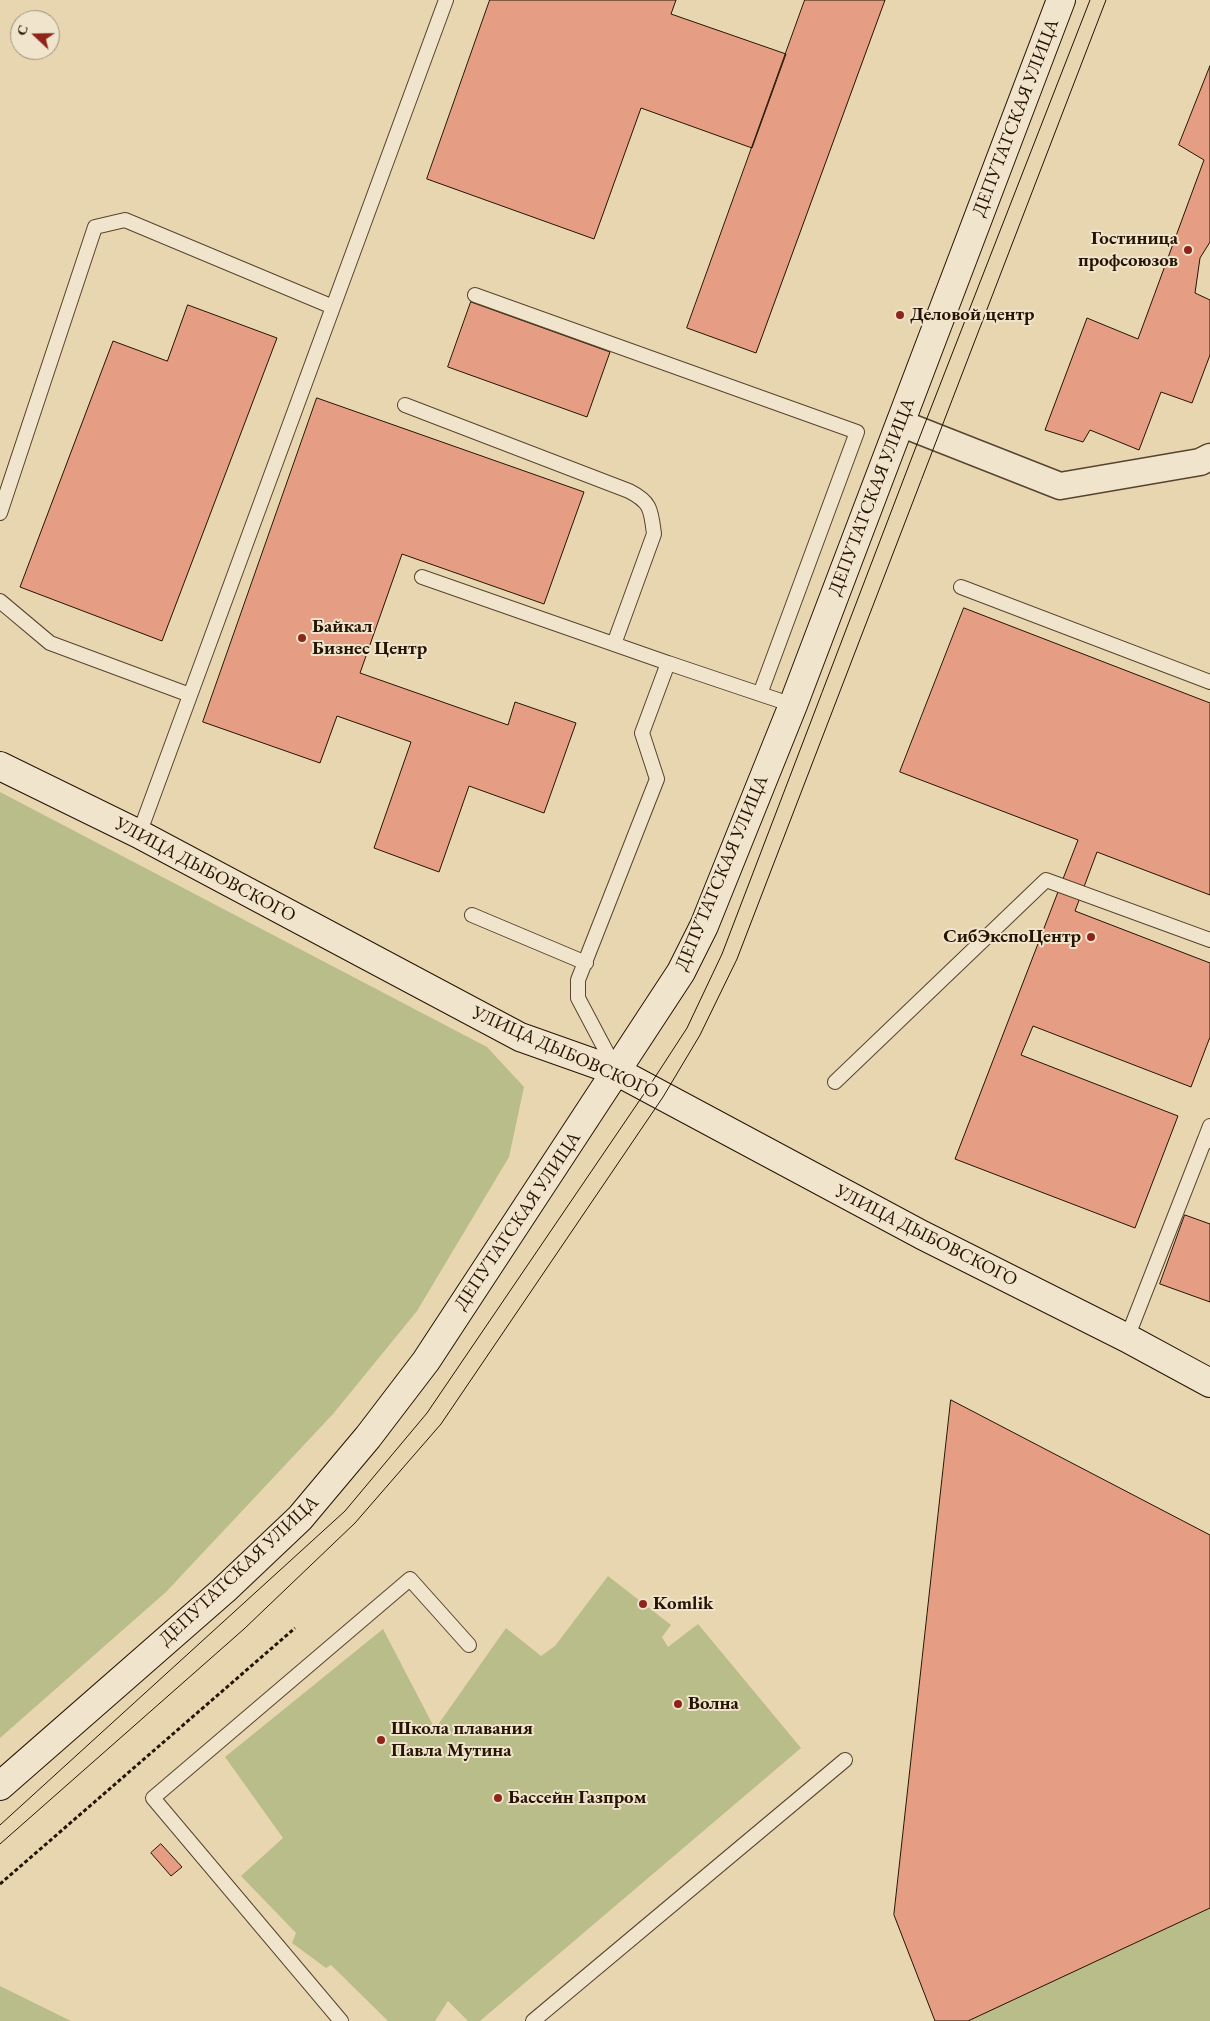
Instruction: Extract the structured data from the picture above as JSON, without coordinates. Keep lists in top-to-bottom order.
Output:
{
  "streets": {
    "street": ["ДЕПУТАТСКАЯ УЛИЦА", "УЛИЦА ДЫБОВСКОГО"]
  },
  "crossings": [
    ["ДЕПУТАТСКАЯ УЛИЦА", "УЛИЦА ДЫБОВСКОГО"]
  ],
  "places": [
    "Гостиница профсоюзов",
    "Деловой центр",
    "Байкал Бизнес Центр",
    "СибЭкспоЦентр",
    "Komlik",
    "Волна",
    "Школа плавания Павла Мутина",
    "Бассейн Газпром"
  ],
  "north": "left"
}
